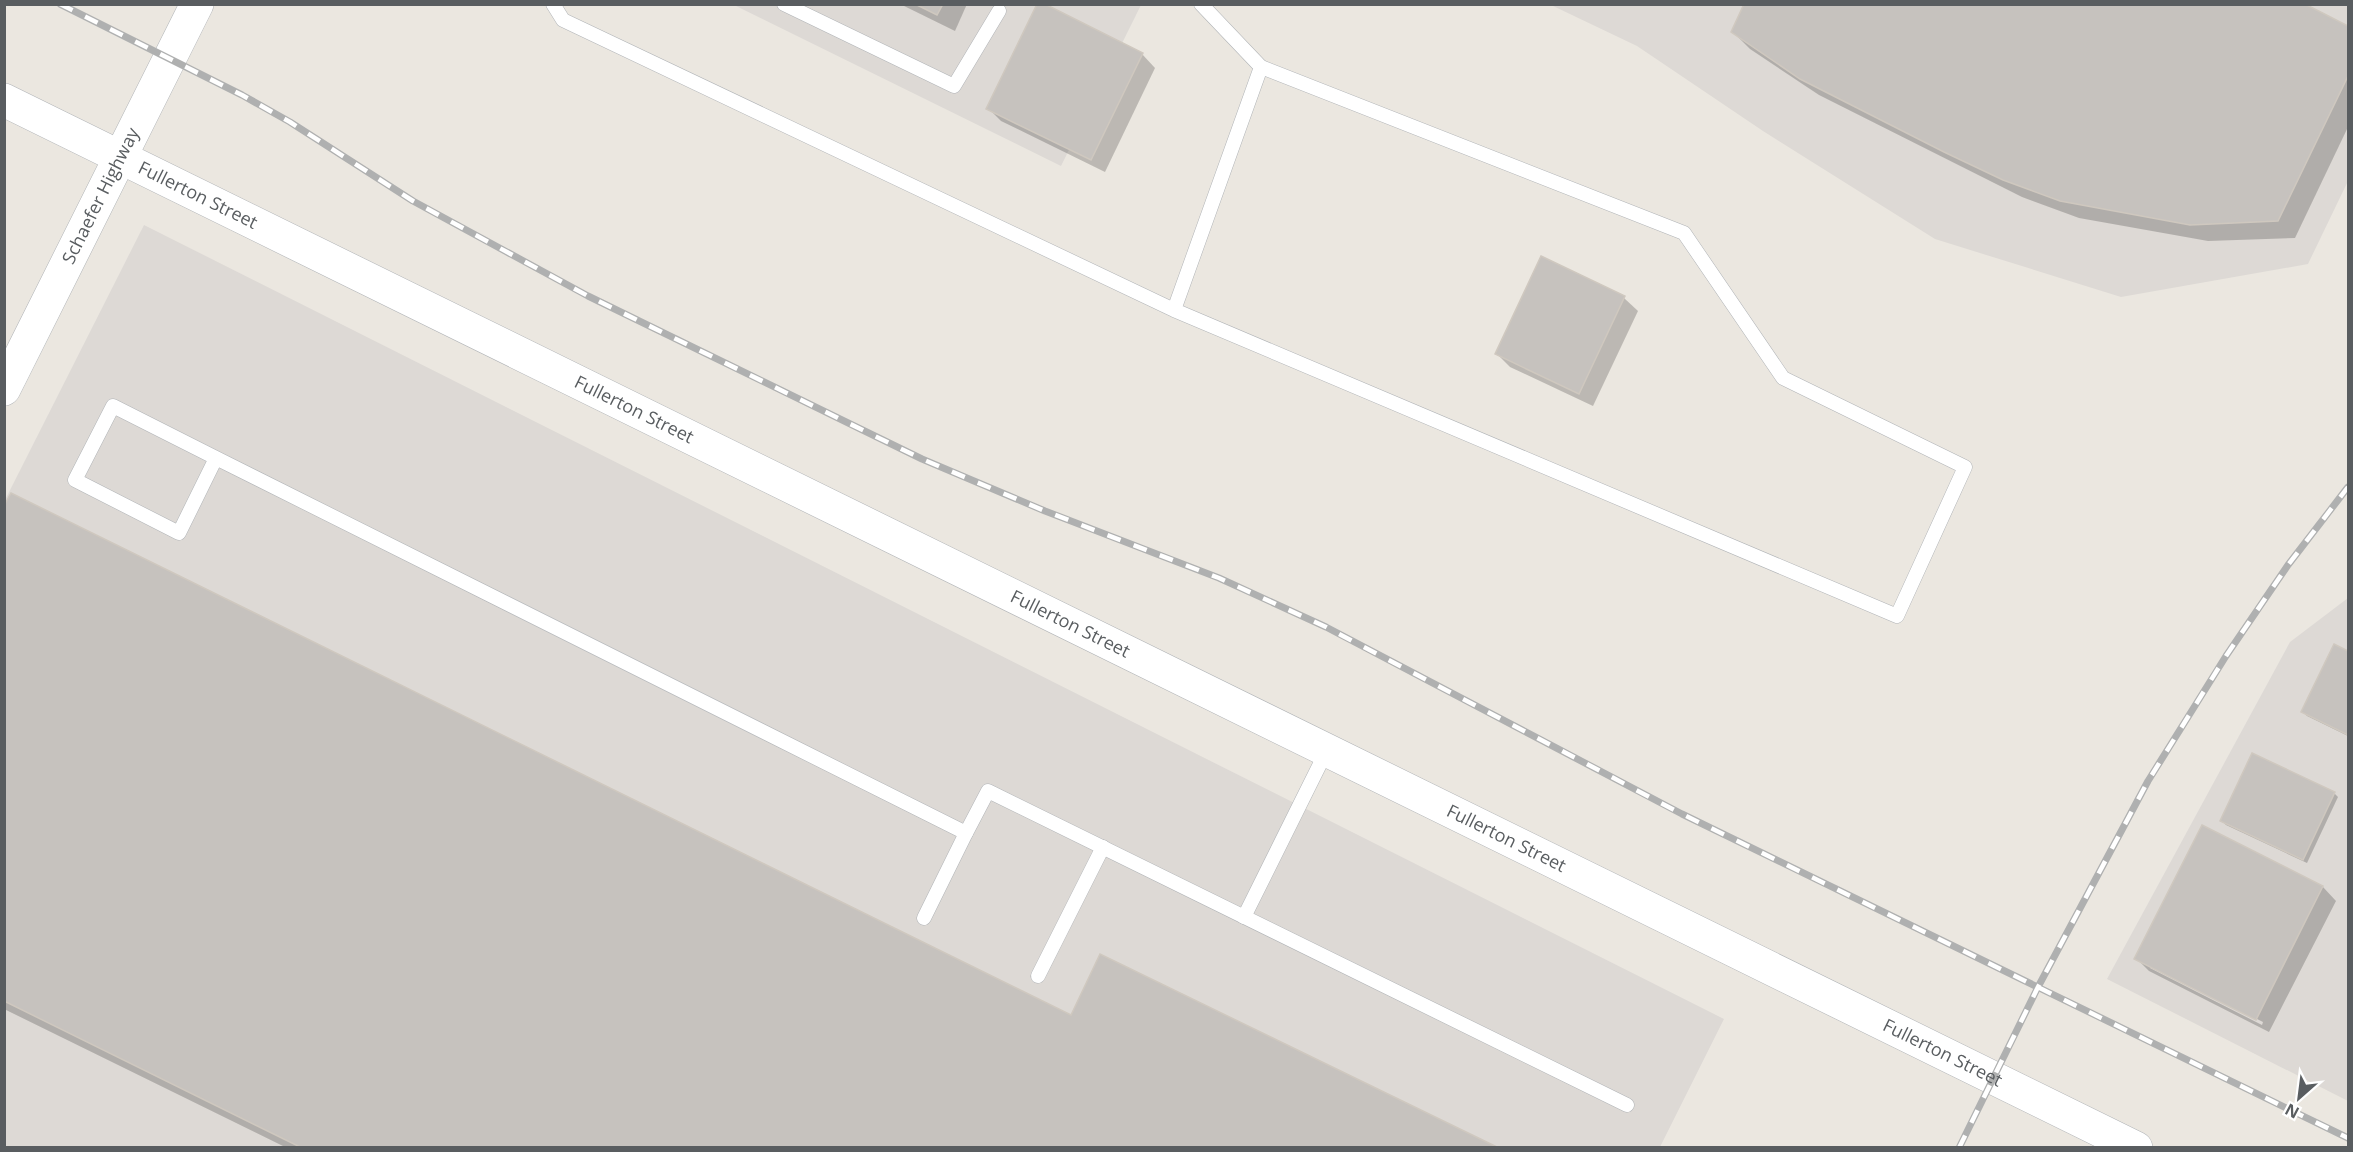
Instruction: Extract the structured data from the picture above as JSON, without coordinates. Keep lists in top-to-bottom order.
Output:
{
  "streets": {
    "street": ["Fullerton Street", "Schaefer Highway"]
  },
  "crossings": [
    ["Fullerton Street", "Schaefer Highway"]
  ],
  "north": "bottom left"
}
